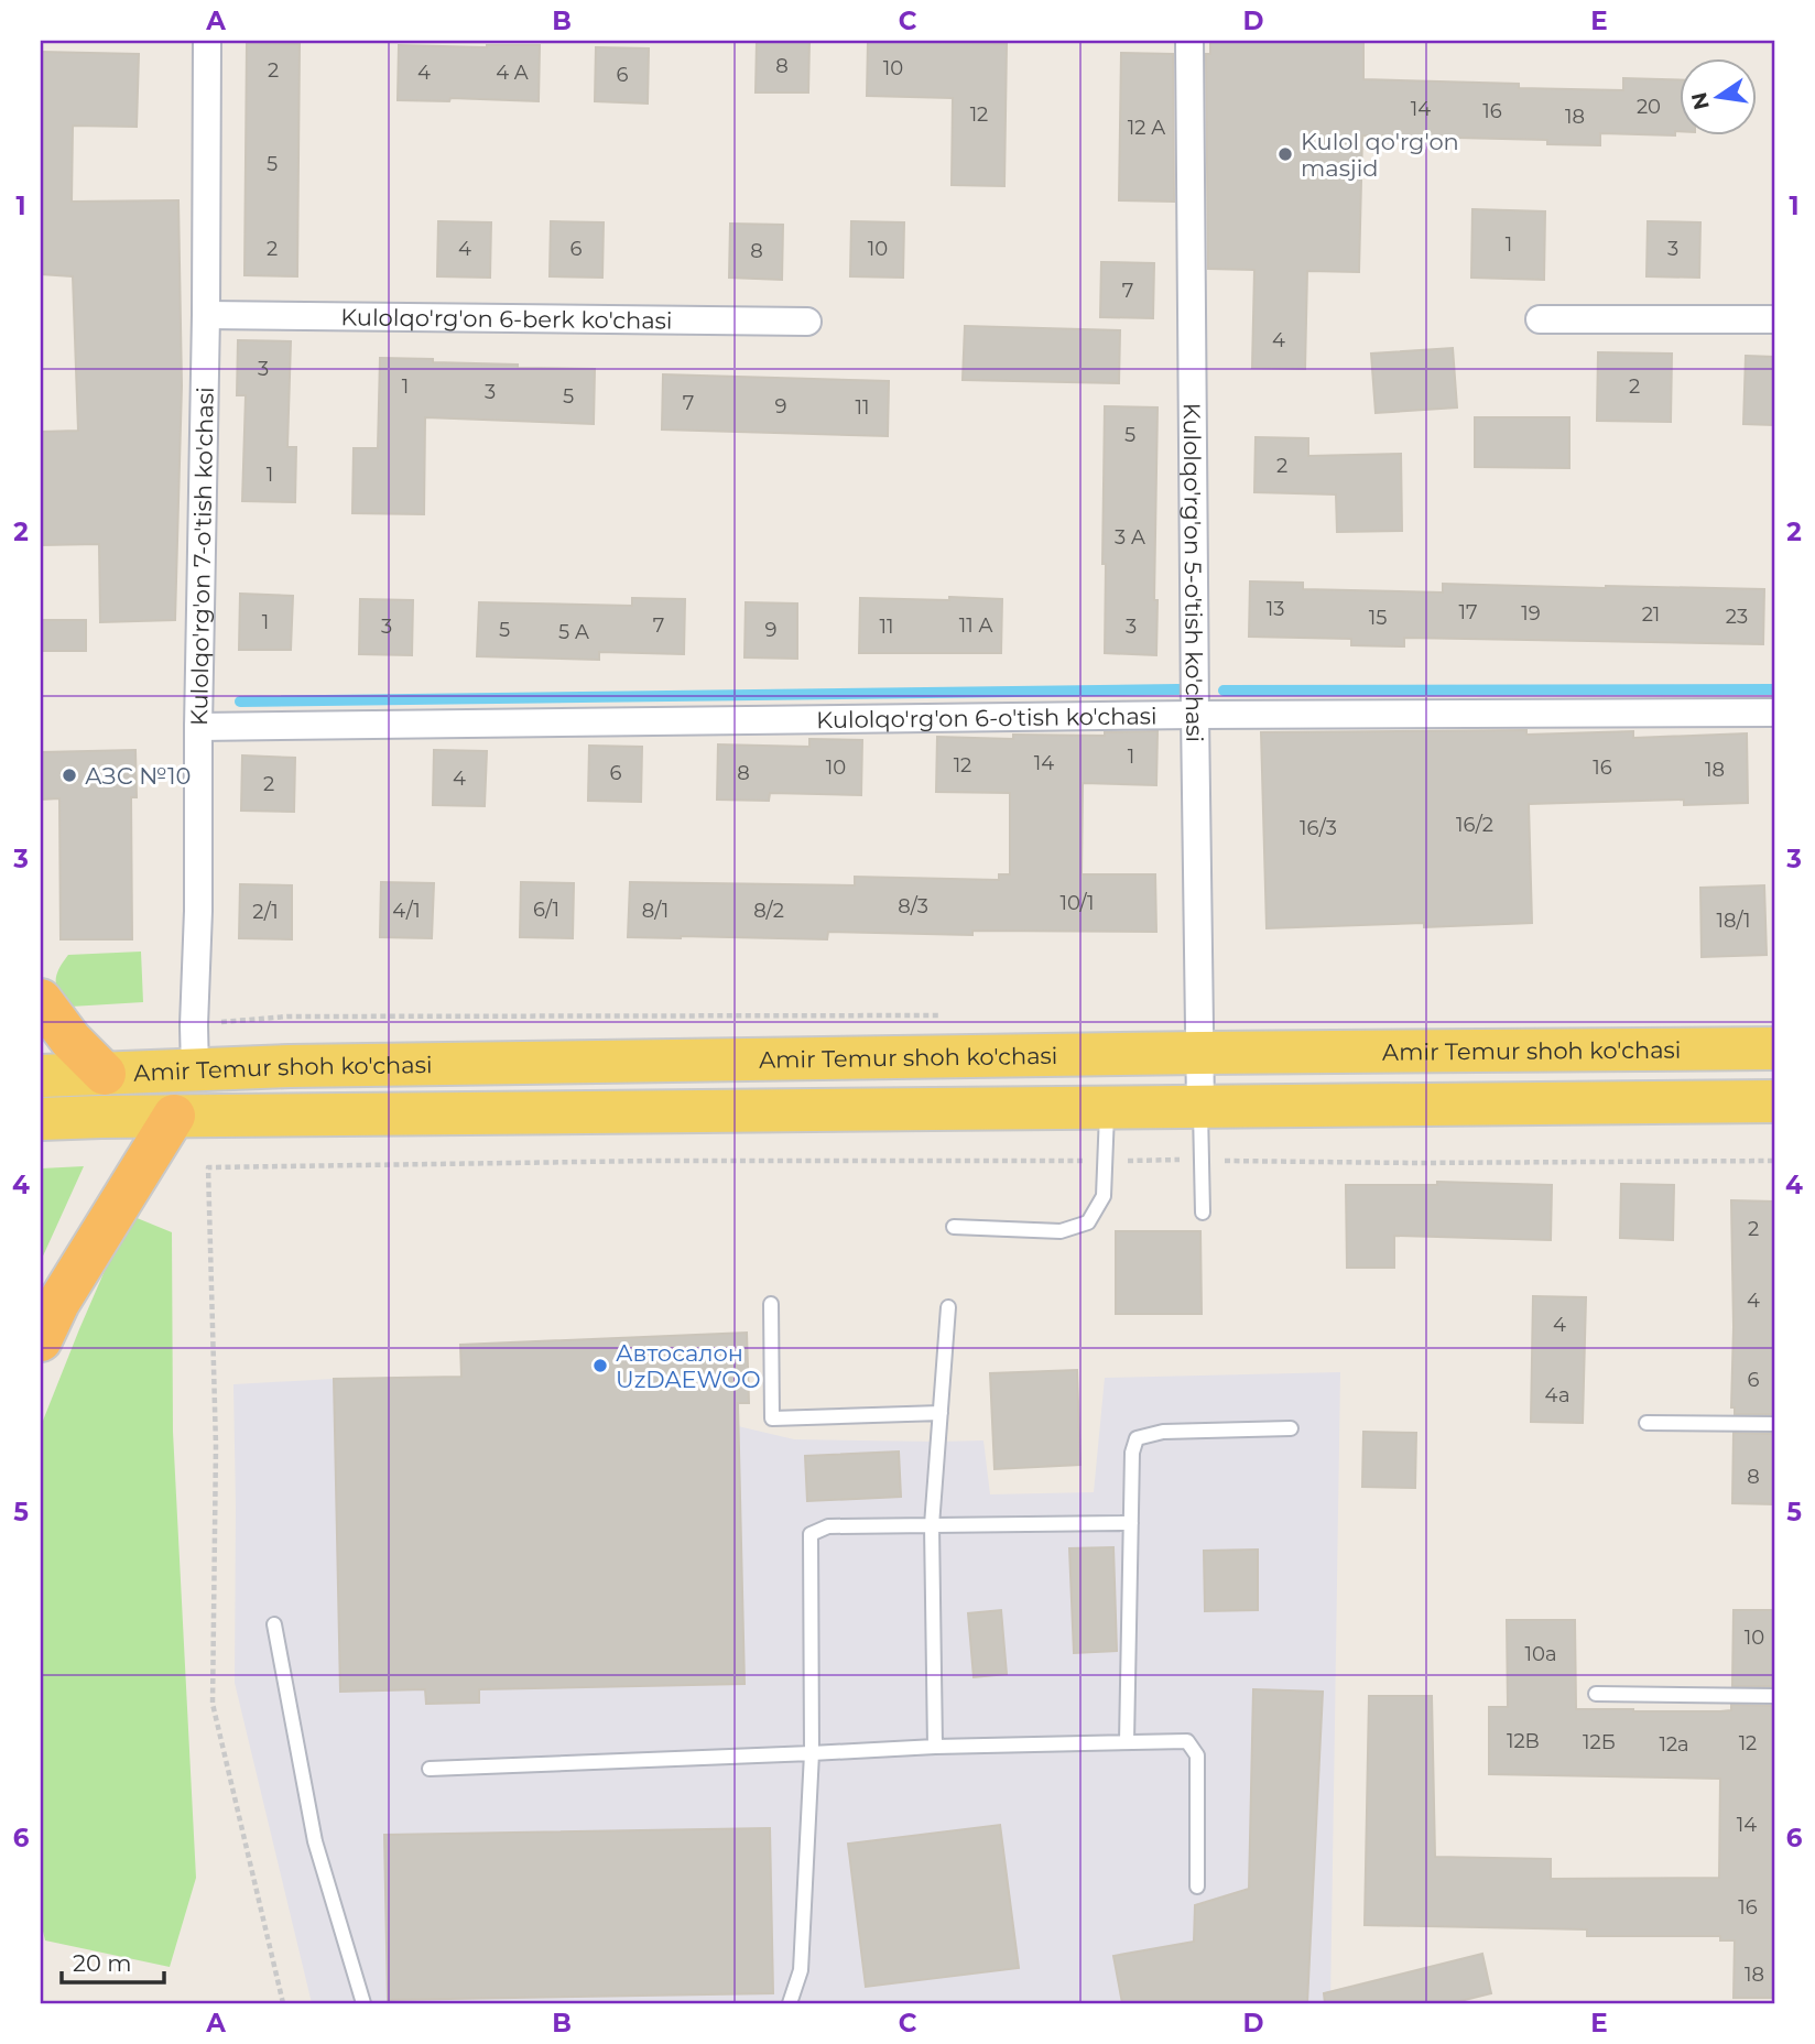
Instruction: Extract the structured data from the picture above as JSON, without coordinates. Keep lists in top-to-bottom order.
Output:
{
  "streets": {
    "main road": ["Amir Temur shoh ko'chasi"],
    "street": [
      "Kulolqo'rg'on 6-berk ko'chasi",
      "Kulolqo'rg'on 7-o'tish ko'chasi",
      "Kulolqo'rg'on 5-o'tish ko'chasi",
      "Kulolqo'rg'on 6-o'tish ko'chasi"
    ]
  },
  "crossings": [
    ["Kulolqo'rg'on 6-berk ko'chasi", "Kulolqo'rg'on 7-o'tish ko'chasi"],
    ["Kulolqo'rg'on 7-o'tish ko'chasi", "Kulolqo'rg'on 6-o'tish ko'chasi"],
    ["Kulolqo'rg'on 7-o'tish ko'chasi", "Amir Temur shoh ko'chasi"],
    ["Kulolqo'rg'on 5-o'tish ko'chasi", "Kulolqo'rg'on 6-o'tish ko'chasi"],
    ["Kulolqo'rg'on 5-o'tish ko'chasi", "Amir Temur shoh ko'chasi"]
  ],
  "places": ["Kulol qo'rg'on masjid", "АЗС №10", "Автосалон UzDAEWOO"],
  "house_numbers": [
    "8",
    "10",
    "2",
    "4",
    "4 A",
    "6",
    "20",
    "14",
    "16",
    "12",
    "18",
    "12 A",
    "5",
    "1",
    "2",
    "4",
    "6",
    "10",
    "3",
    "8",
    "7",
    "4",
    "3",
    "1",
    "2",
    "3",
    "5",
    "7",
    "9",
    "11",
    "5",
    "2",
    "1",
    "3 A",
    "13",
    "17",
    "19",
    "21",
    "23",
    "15",
    "1",
    "7",
    "11 A",
    "3",
    "11",
    "3",
    "5",
    "9",
    "5 A",
    "1",
    "14",
    "12",
    "10",
    "16",
    "18",
    "6",
    "8",
    "4",
    "2",
    "16/2",
    "16/3",
    "10/1",
    "8/3",
    "6/1",
    "4/1",
    "8/1",
    "8/2",
    "2/1",
    "18/1",
    "2",
    "4",
    "4",
    "6",
    "4а",
    "8",
    "10",
    "10а",
    "12В",
    "12Б",
    "12",
    "12а",
    "14",
    "16",
    "18"
  ],
  "scale_bar": "20 m",
  "north": "left",
  "grid": {
    "columns": [
      "A",
      "B",
      "C",
      "D",
      "E"
    ],
    "rows": [
      "1",
      "2",
      "3",
      "4",
      "5",
      "6"
    ]
  }
}
